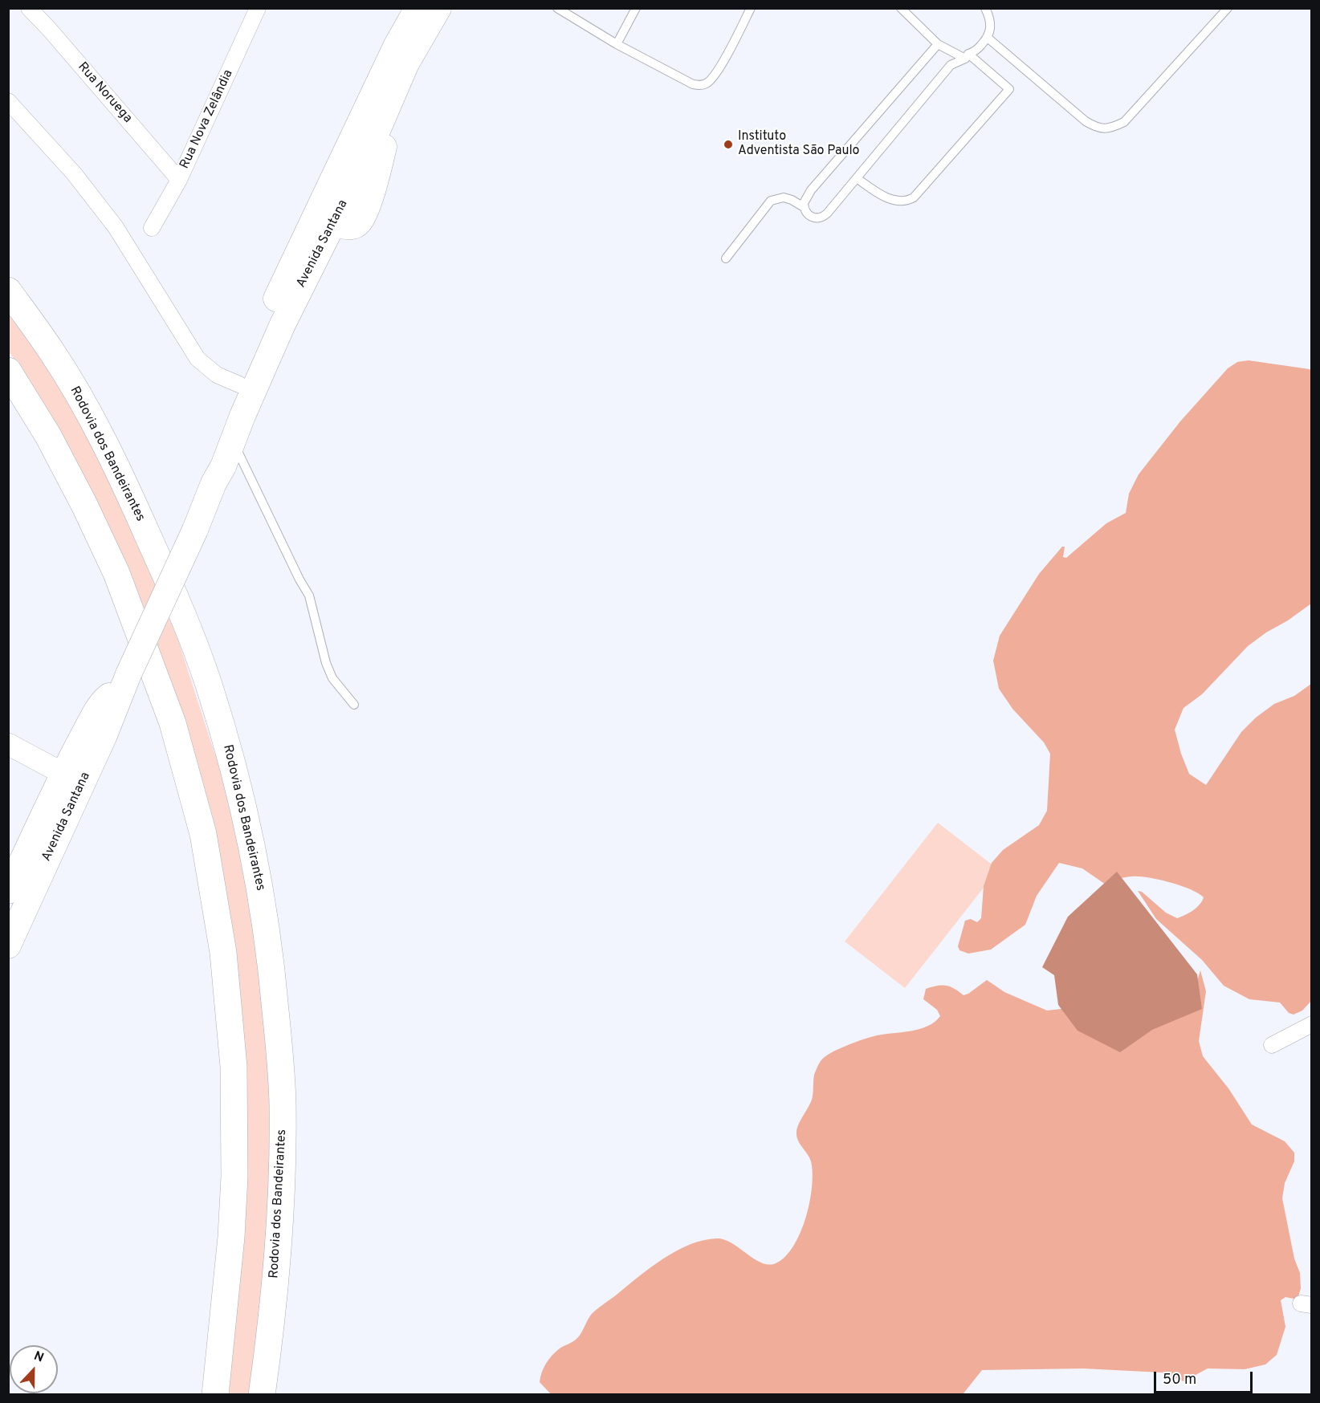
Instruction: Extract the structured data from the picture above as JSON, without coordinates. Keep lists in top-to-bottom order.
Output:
{
  "streets": {
    "highway": ["Rodovia dos Bandeirantes"],
    "main road": ["Avenida Santana"],
    "street": ["Rua Noruega", "Rua Nova Zelândia"]
  },
  "crossings": [
    ["Rua Noruega", "Rua Nova Zelândia"]
  ],
  "places": ["Instituto Adventista São Paulo"],
  "scale_bar": "50 m",
  "north": "top"
}
